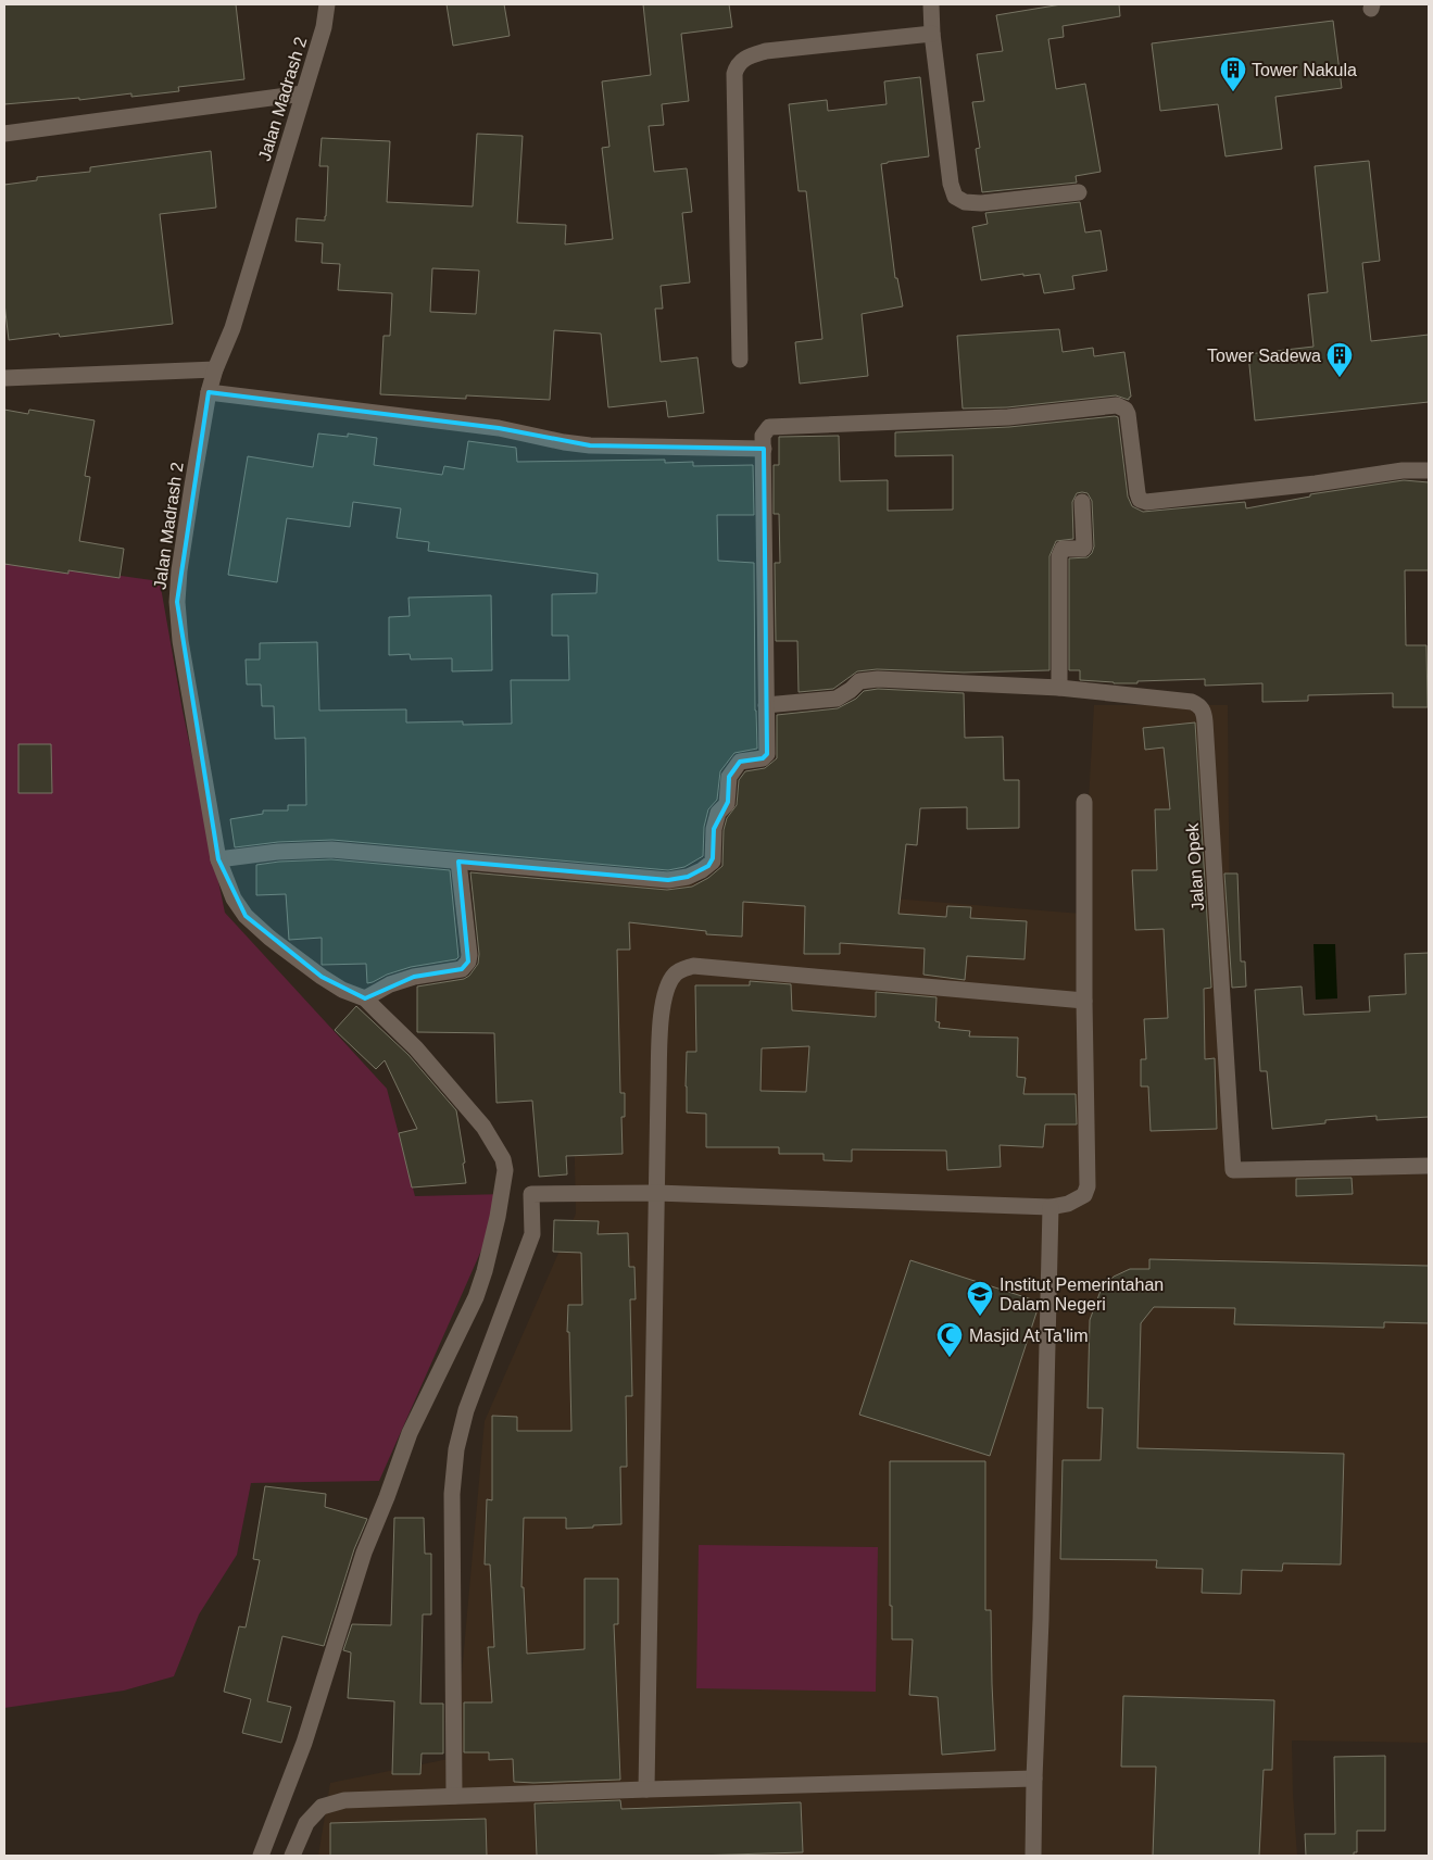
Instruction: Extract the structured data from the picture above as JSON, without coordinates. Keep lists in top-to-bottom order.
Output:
{
  "streets": {
    "street": ["Jalan Madrash 2", "Jalan Opek"]
  },
  "places": {
    "building": ["Tower Nakula", "Tower Sadewa"],
    "school or university": ["Institut Pemerintahan Dalam Negeri"],
    "mosque": ["Masjid At Ta'lim"]
  }
}
